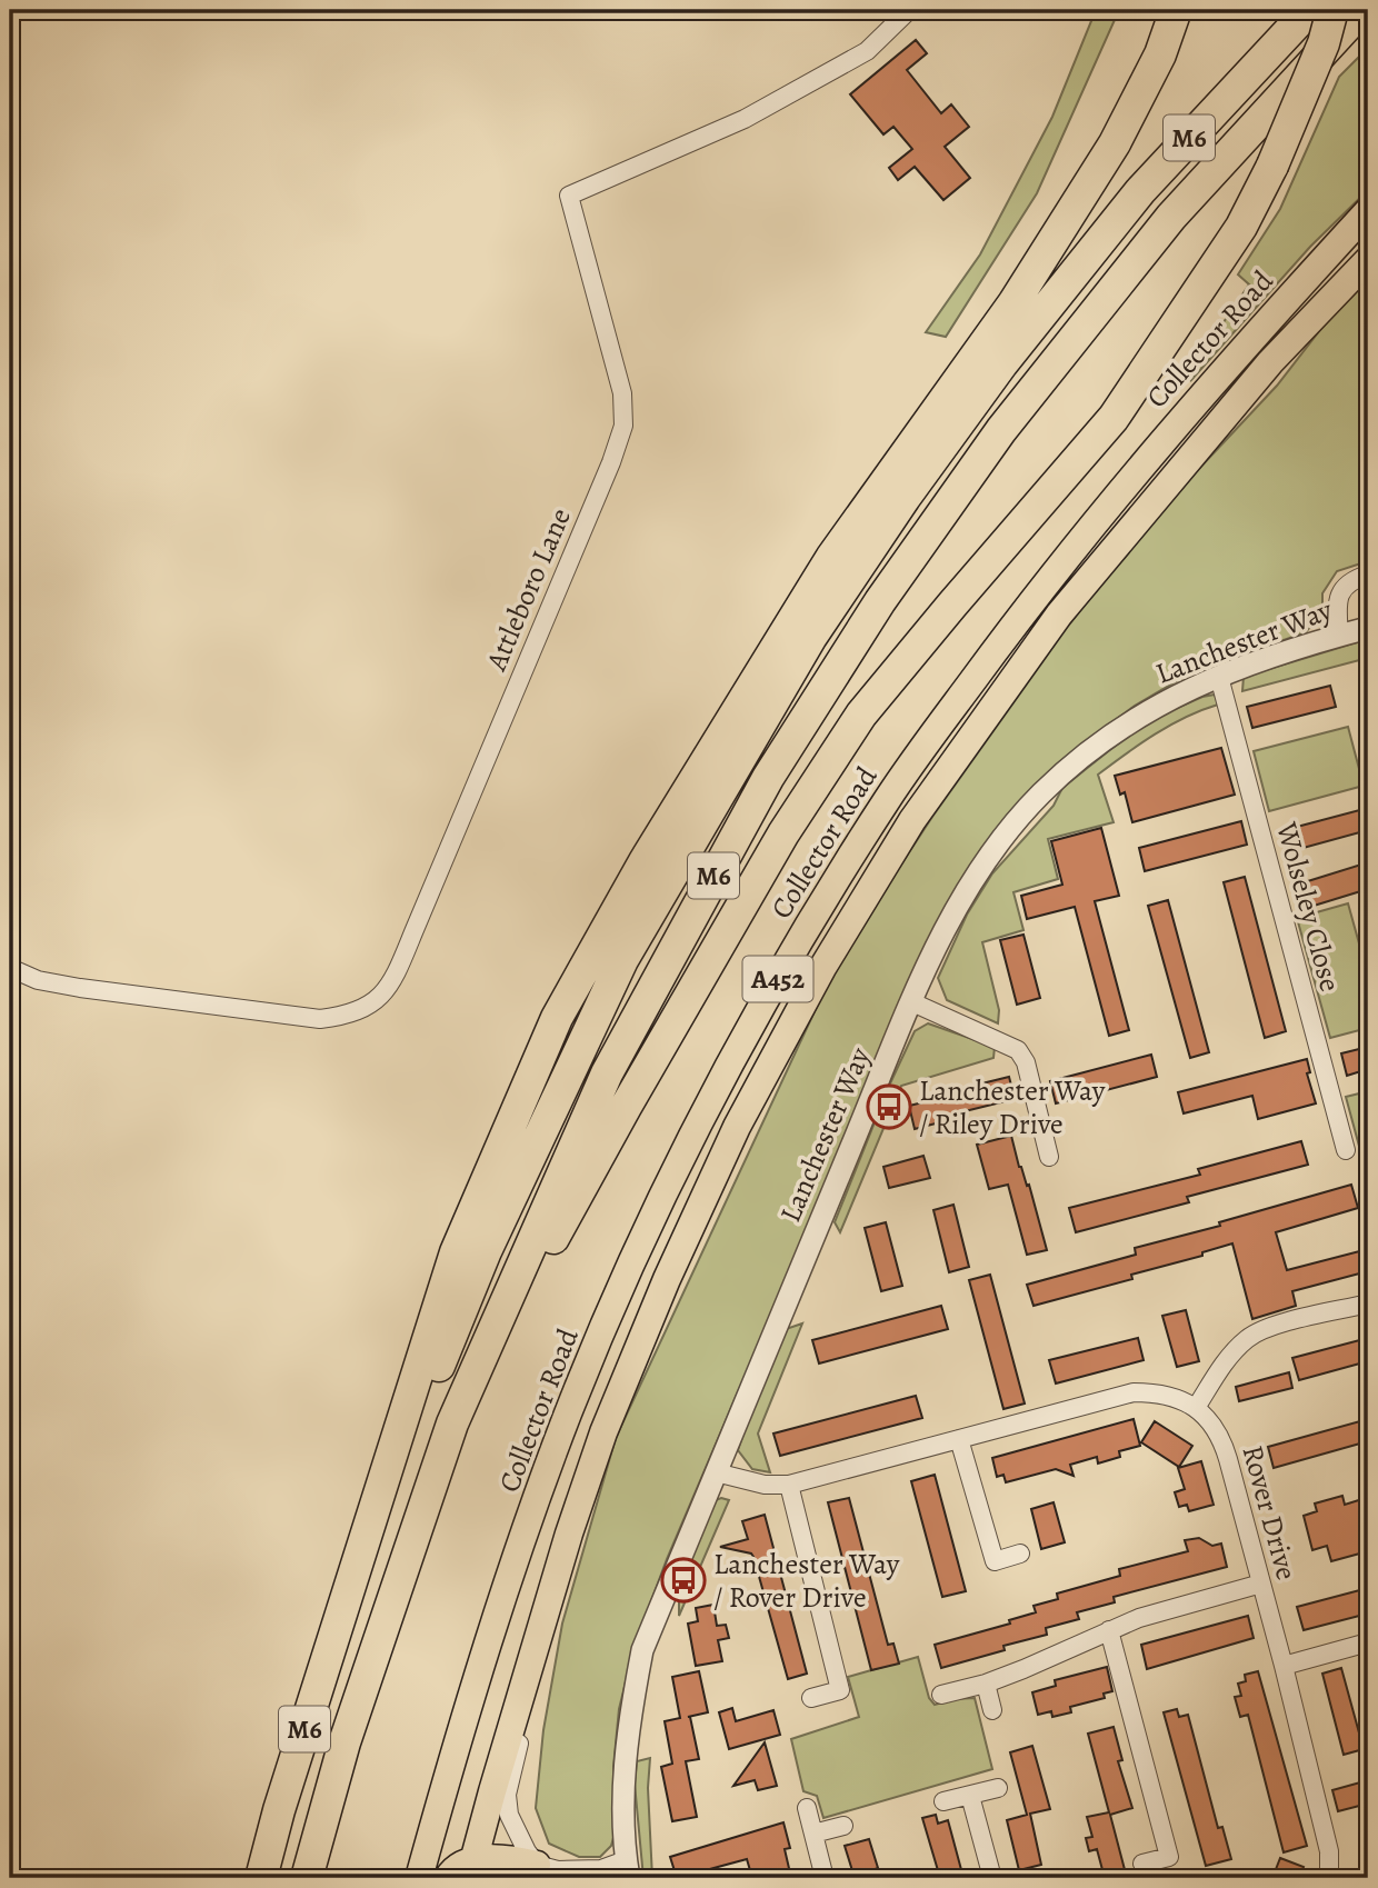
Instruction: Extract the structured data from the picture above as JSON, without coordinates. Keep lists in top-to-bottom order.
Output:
{
  "streets": {
    "highway": ["M6", "Collector Road", "A452"],
    "street": [
      "Attleboro Lane",
      "Lanchester Way",
      "Wolseley Close",
      "Rover Drive"
    ]
  },
  "crossings": [
    ["Lanchester Way", "Wolseley Close"]
  ],
  "places": {
    "bus stop": ["Lanchester Way / Riley Drive", "Lanchester Way / Rover Drive"]
  }
}
